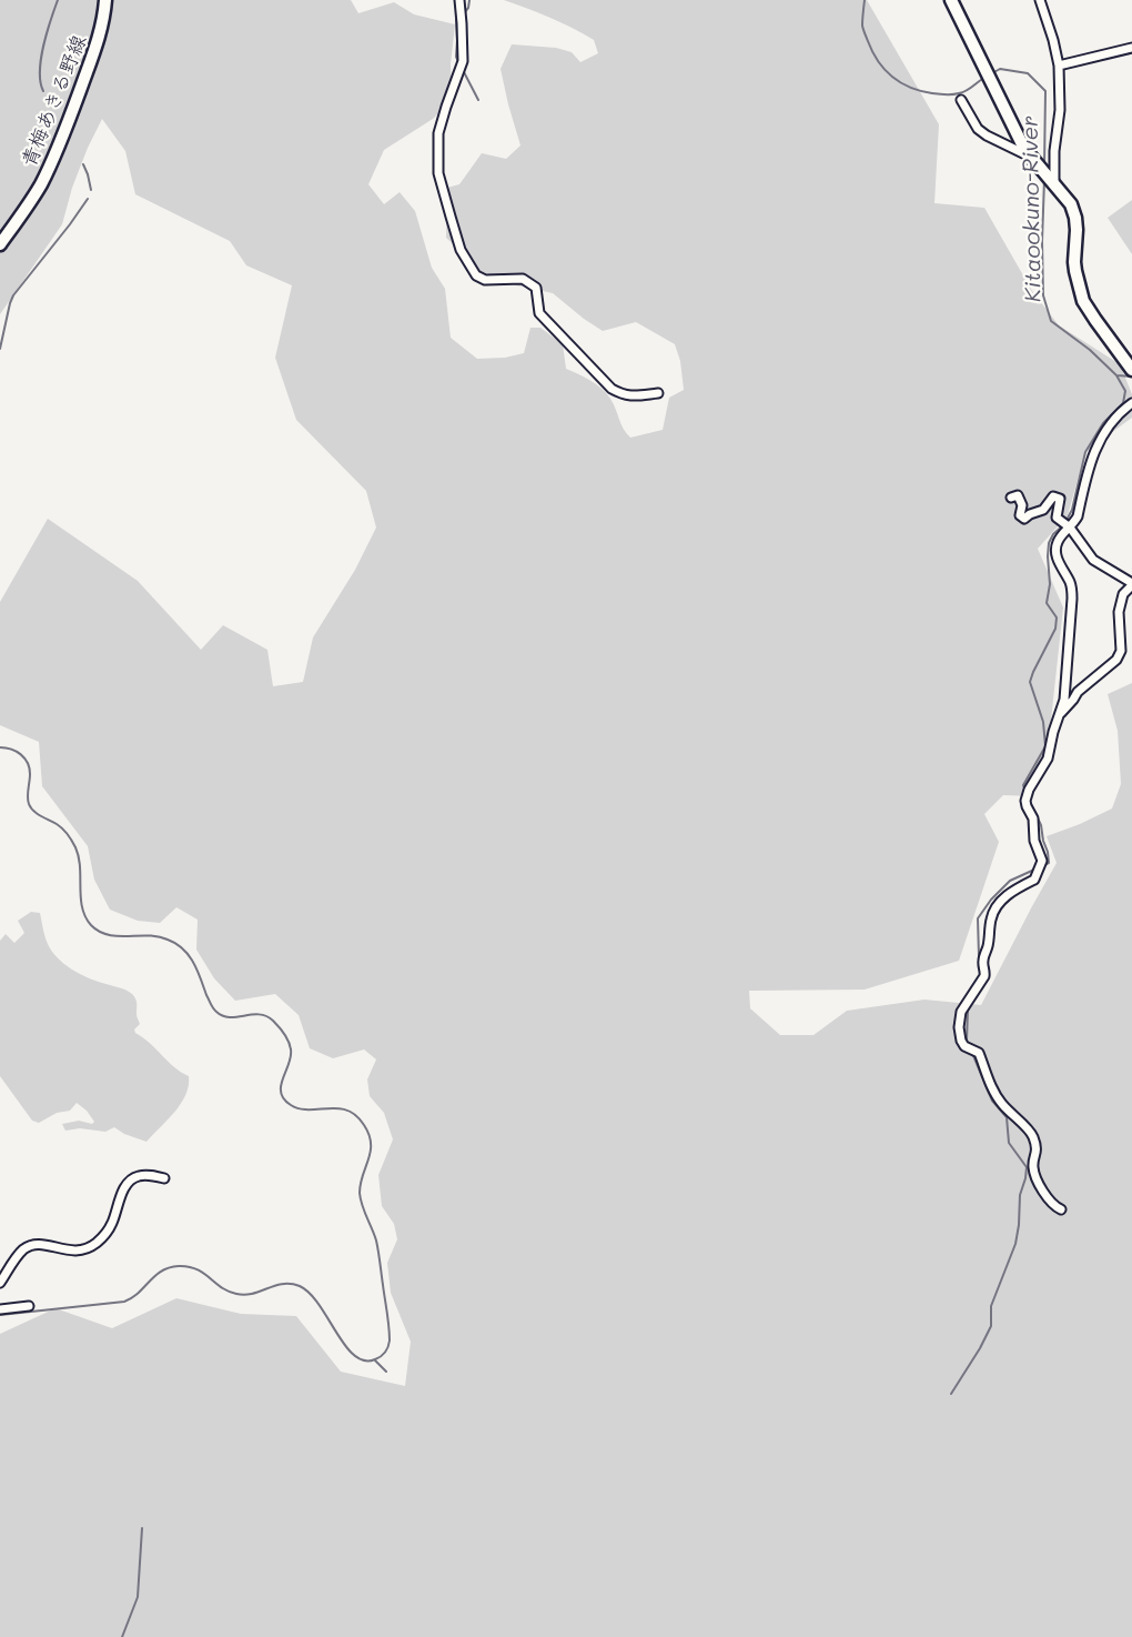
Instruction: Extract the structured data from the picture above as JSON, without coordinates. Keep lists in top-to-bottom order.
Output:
{
  "streets": {
    "main road": ["青梅あきる野線"]
  },
  "water": ["Kitaookuno-River"]
}
